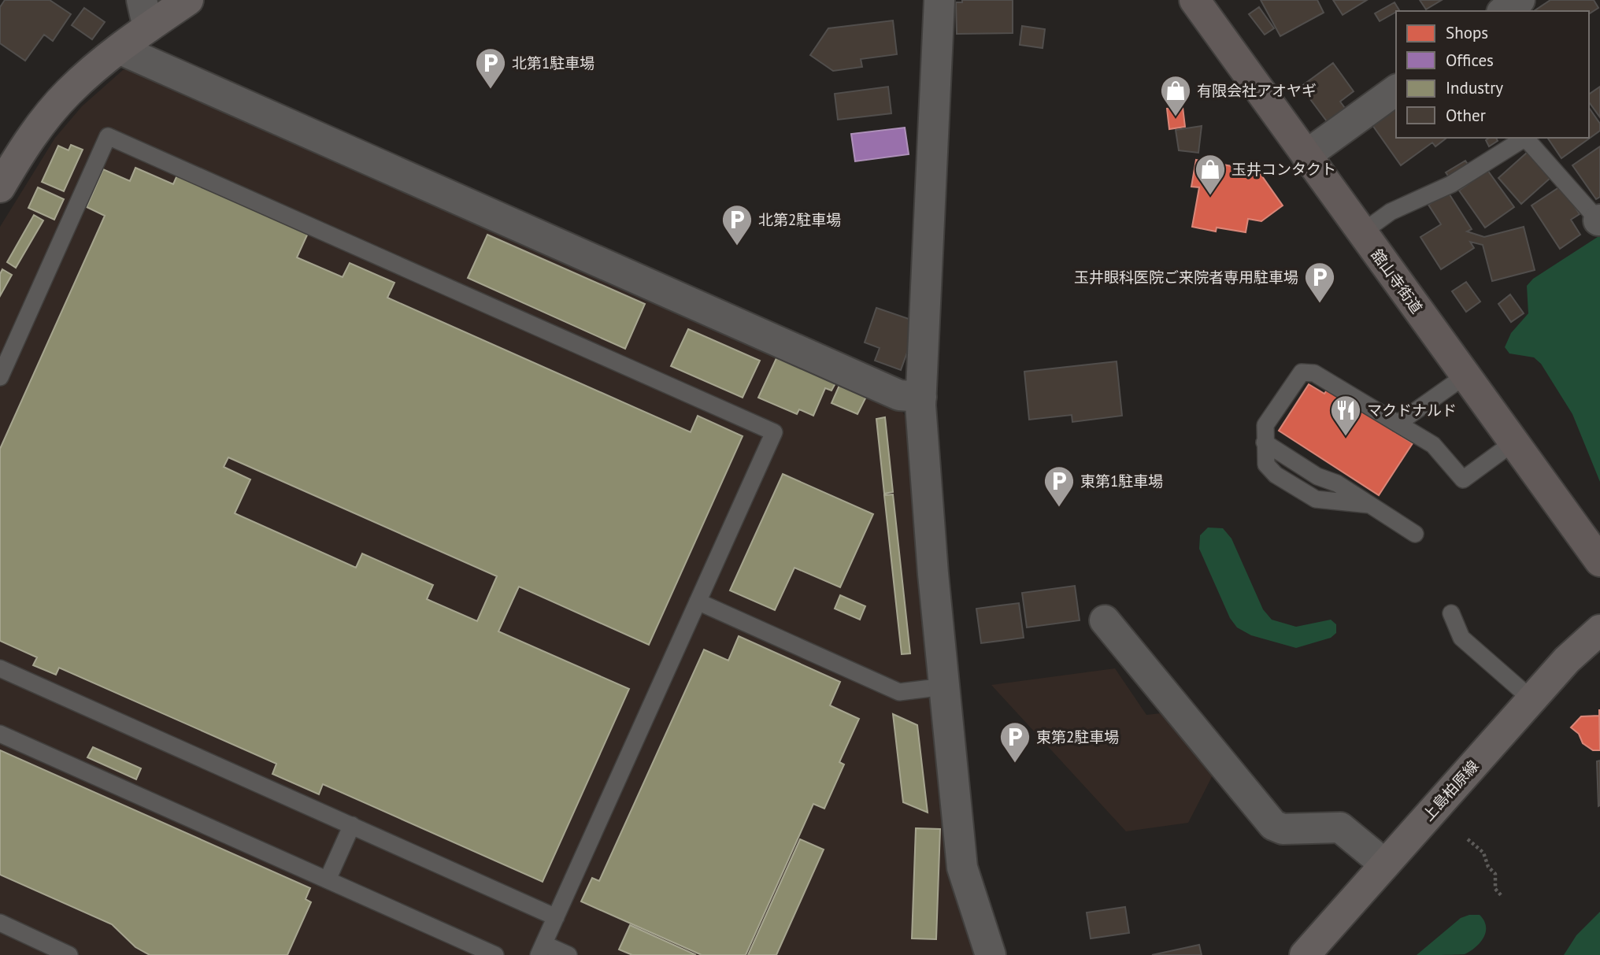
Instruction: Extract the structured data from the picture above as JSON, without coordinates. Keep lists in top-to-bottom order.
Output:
{
  "streets": {
    "main road": ["舘山寺街道"],
    "street": ["上島柏原線"]
  },
  "places": {
    "parking": [
      "北第1駐車場",
      "北第2駐車場",
      "玉井眼科医院ご来院者専用駐車場",
      "東第1駐車場",
      "東第2駐車場"
    ],
    "shop": ["有限会社アオヤギ", "玉井コンタクト"],
    "restaurant": ["マクドナルド"]
  },
  "legend": [
    "Shops",
    "Offices",
    "Industry",
    "Other"
  ]
}
